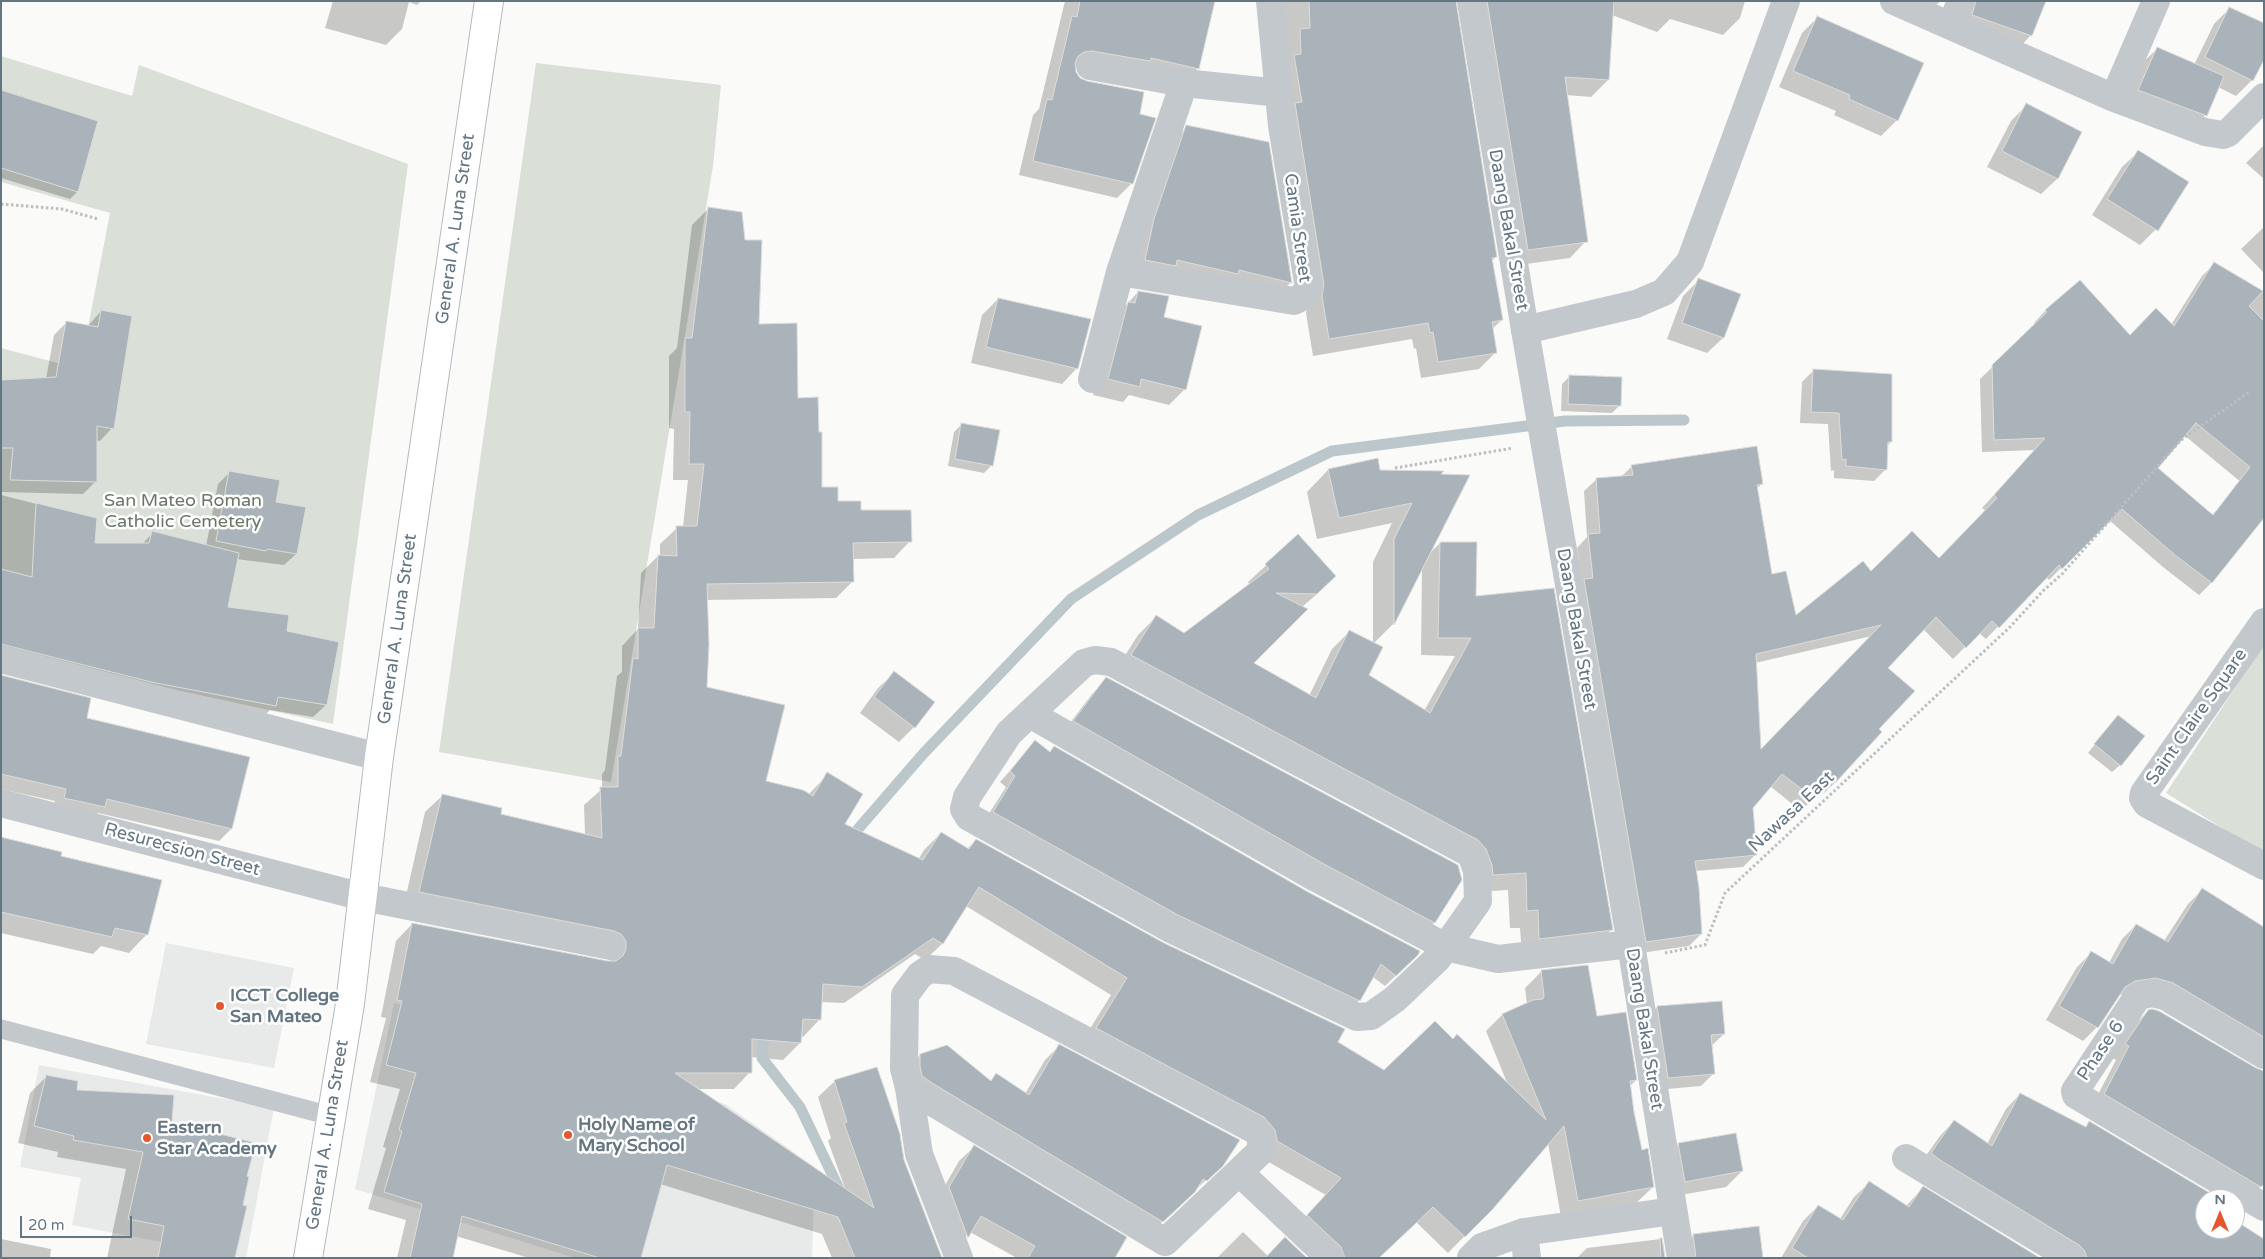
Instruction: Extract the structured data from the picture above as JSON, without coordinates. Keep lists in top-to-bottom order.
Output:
{
  "streets": {
    "main road": ["General A. Luna Street"],
    "street": [
      "Camia Street",
      "Daang Bakal Street",
      "Saint Claire Square",
      "Resurecsion Street",
      "Phase 6"
    ],
    "path": ["Nawasa East"]
  },
  "crossings": [
    ["General A. Luna Street", "Resurecsion Street"],
    ["Daang Bakal Street", "Nawasa East"]
  ],
  "parks": ["San Mateo Roman Catholic Cemetery"],
  "places": ["ICCT College San Mateo", "Holy Name of Mary School", "Eastern Star Academy"],
  "scale_bar": "20 m",
  "north": "top"
}
